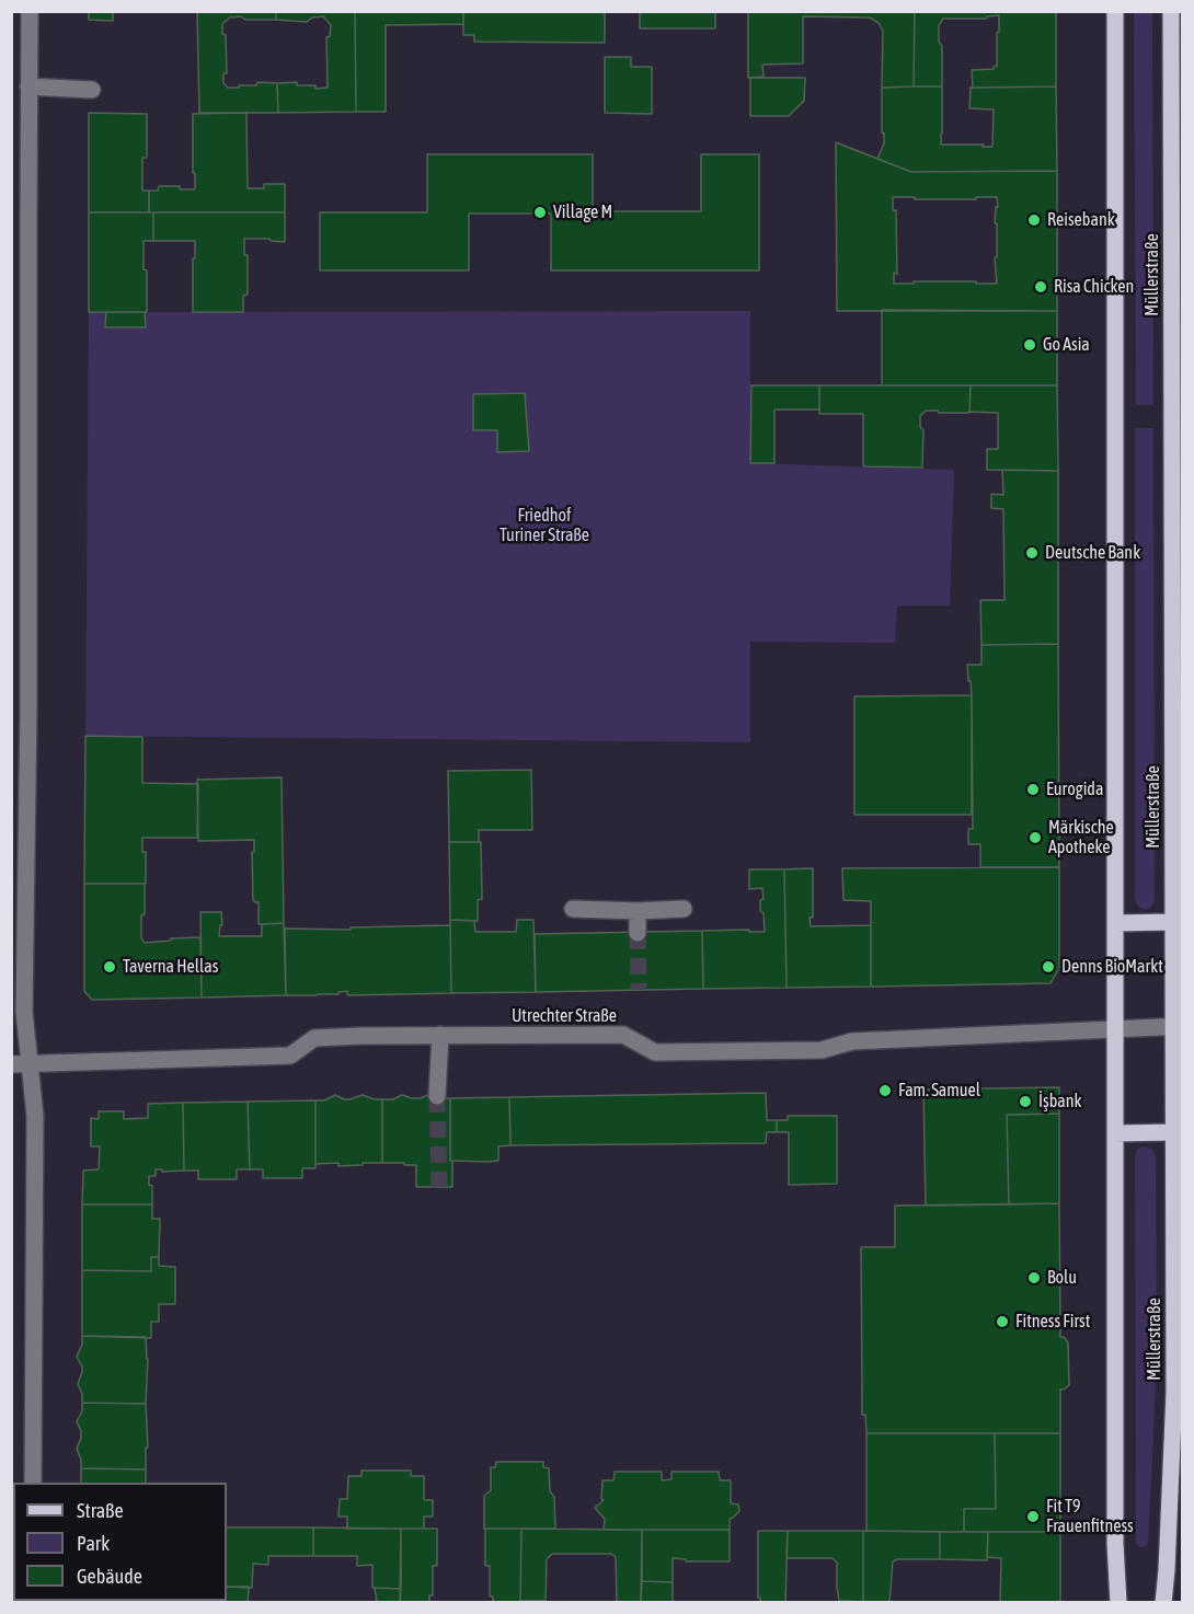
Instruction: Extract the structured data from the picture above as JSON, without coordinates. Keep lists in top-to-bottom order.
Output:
{
  "streets": {
    "main road": ["Müllerstraße"],
    "street": ["Utrechter Straße"]
  },
  "crossings": [
    ["Müllerstraße", "Utrechter Straße"]
  ],
  "parks": ["Friedhof Turiner Straße"],
  "places": [
    "Village M",
    "Reisebank",
    "Risa Chicken",
    "Go Asia",
    "Deutsche Bank",
    "Eurogida",
    "Märkische Apotheke",
    "Taverna Hellas",
    "Denns BioMarkt",
    "Fam. Samuel",
    "İşbank",
    "Bolu",
    "Fitness First",
    "Fit T9 Frauenfitness"
  ],
  "legend": ["Straße", "Park", "Gebäude"]
}
